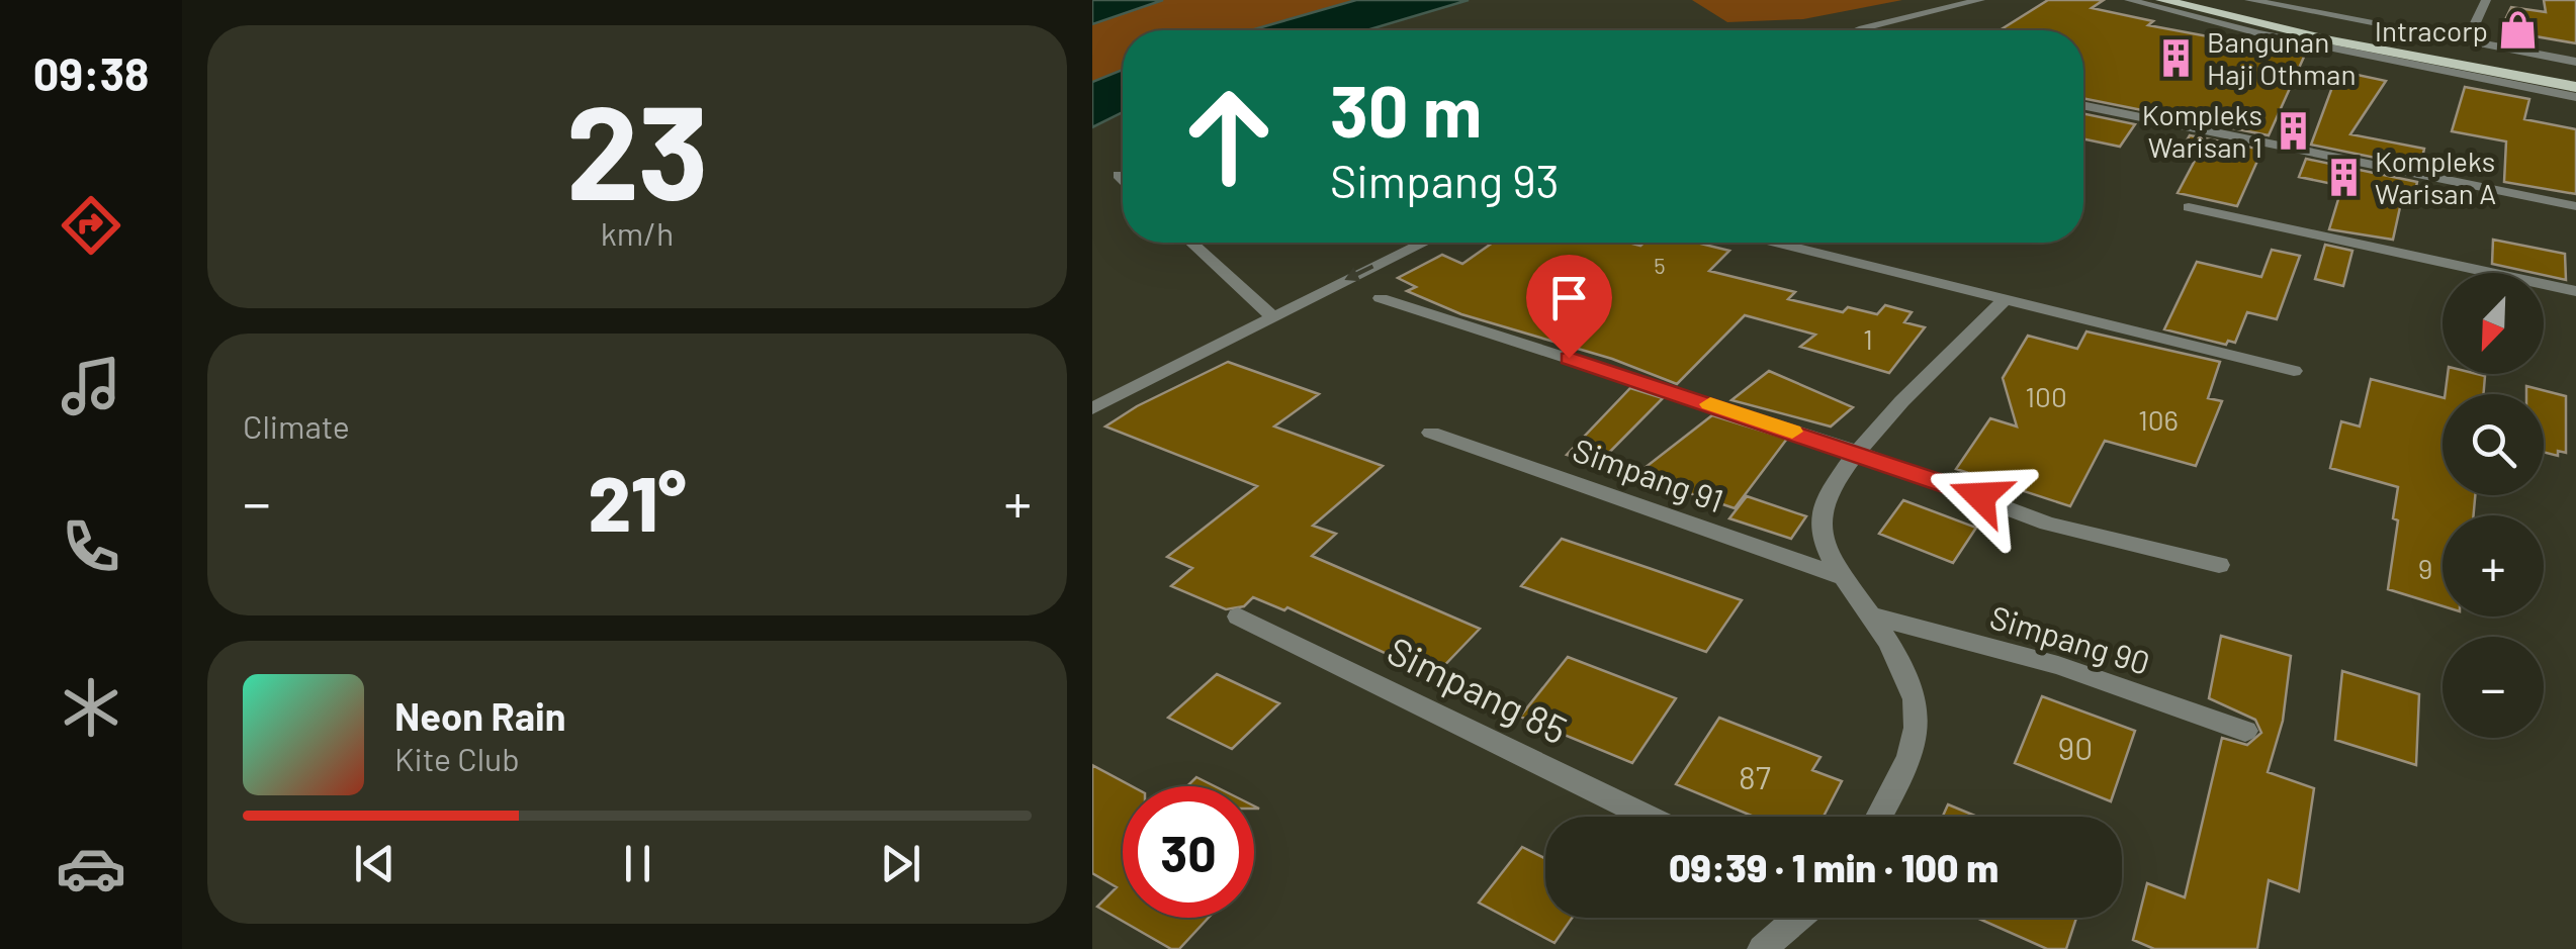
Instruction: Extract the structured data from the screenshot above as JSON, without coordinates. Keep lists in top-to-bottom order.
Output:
{
  "streets": {
    "street": ["Simpang 91", "Simpang 90", "Simpang 85"]
  },
  "places": {
    "shop": ["Intracorp"],
    "building": ["Bangunan Haji Othman", "Kompleks Warisan 1", "Kompleks Warisan A"]
  },
  "house_numbers": [
    "5",
    "1",
    "100",
    "106",
    "9",
    "90",
    "87"
  ],
  "north": "bottom left",
  "page": {
    "tabs": "09:38",
    "tile": [
      ["23", "km/h"],
      "Climate"
    ],
    "turn": ["30 m", "Simpang 93"],
    "map_buttons": ["+", "−"],
    "heat": ["−", "21°", "+"],
    "song": ["Neon Rain", "Kite Club"],
    "limit": "30",
    "trip": "09:39 · 1 min · 100 m"
  }
}
